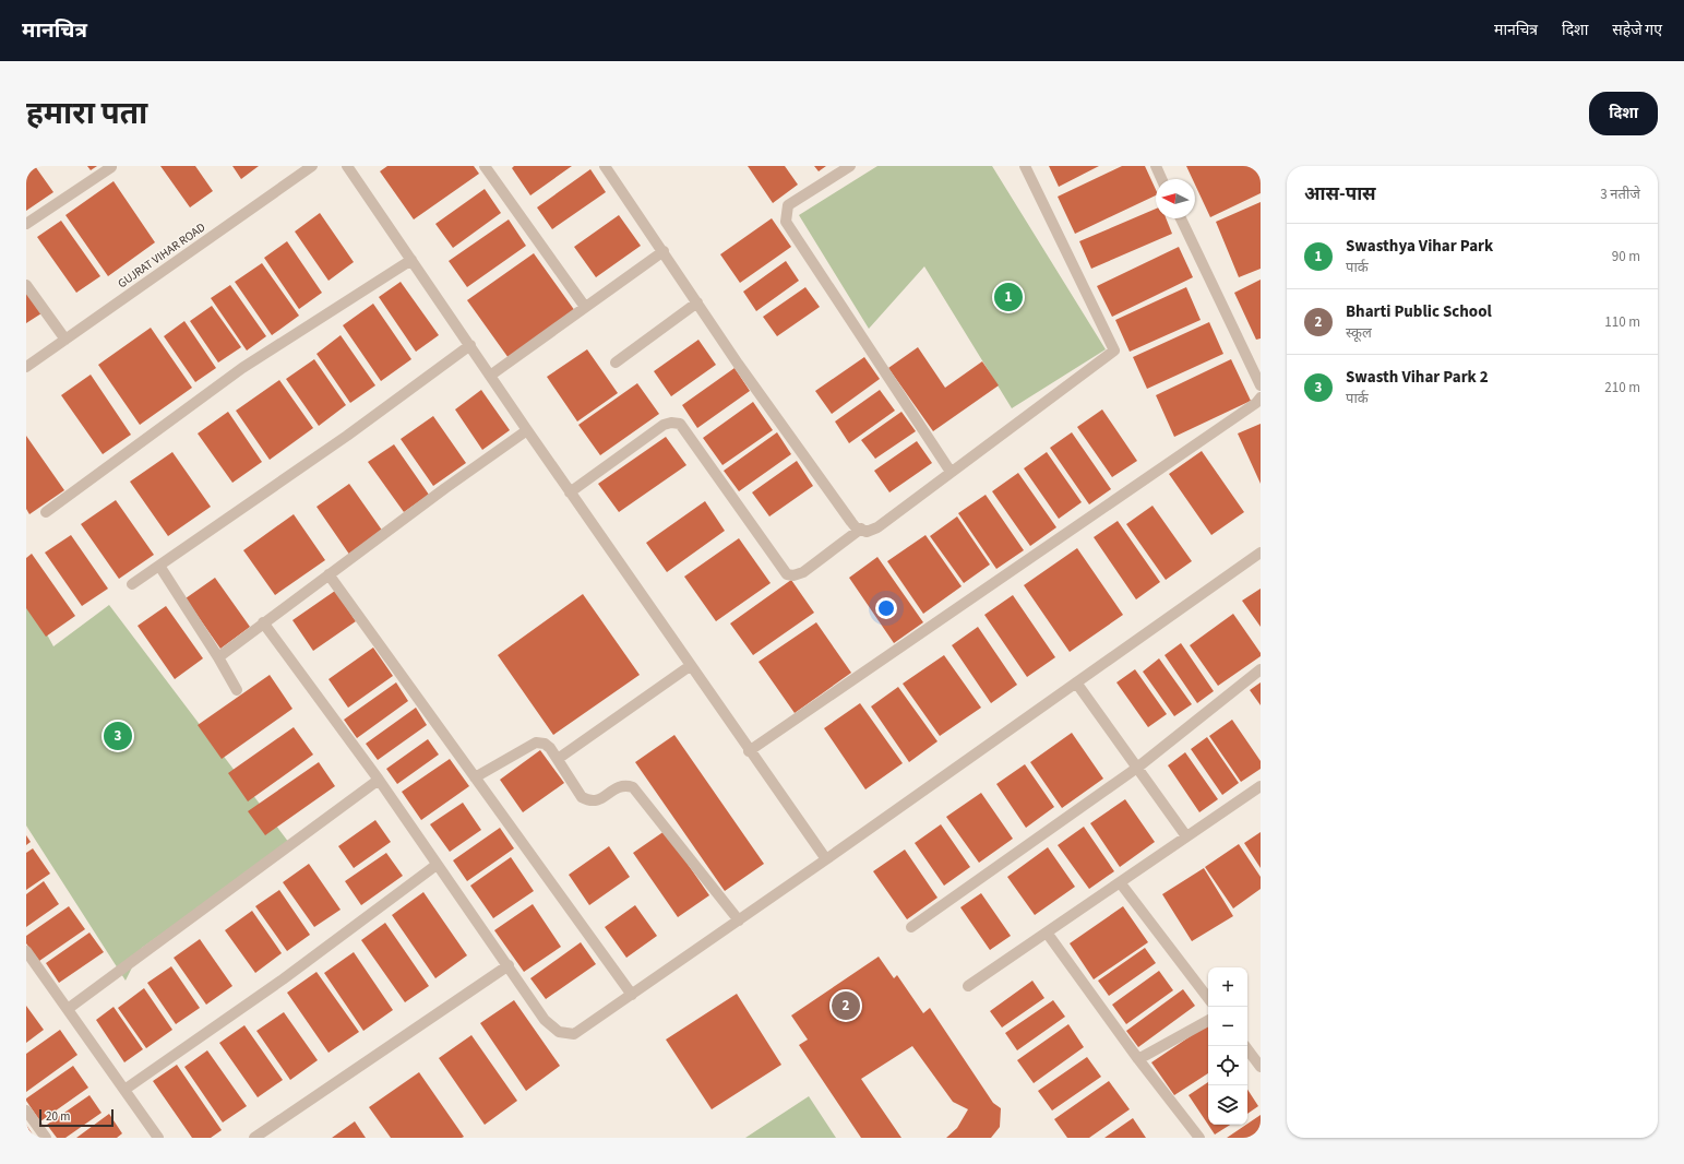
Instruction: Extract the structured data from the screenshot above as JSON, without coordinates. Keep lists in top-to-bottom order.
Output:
{
  "streets": {
    "street": ["GUJRAT VIHAR ROAD"]
  },
  "scale_bar": "20 m",
  "north": "left",
  "page": {
    "header": "मानचित्र",
    "nav": ["मानचित्र", "दिशा", "सहेजे गए"],
    "title": "हमारा पता",
    "buttons": "दिशा",
    "heading": ["आस-पास", "3 नतीजे"],
    "list": [
      {
        "mark": "1",
        "name": "Swasthya Vihar Park",
        "note": "पार्क",
        "value": "90 m"
      },
      {
        "mark": "2",
        "name": "Bharti Public School",
        "note": "स्कूल",
        "value": "110 m"
      },
      {
        "mark": "3",
        "name": "Swasth Vihar Park 2",
        "note": "पार्क",
        "value": "210 m"
      }
    ],
    "pins": ["1", "3", "2"],
    "map_buttons": ["+", "−"],
    "scale": "20 m"
  }
}
